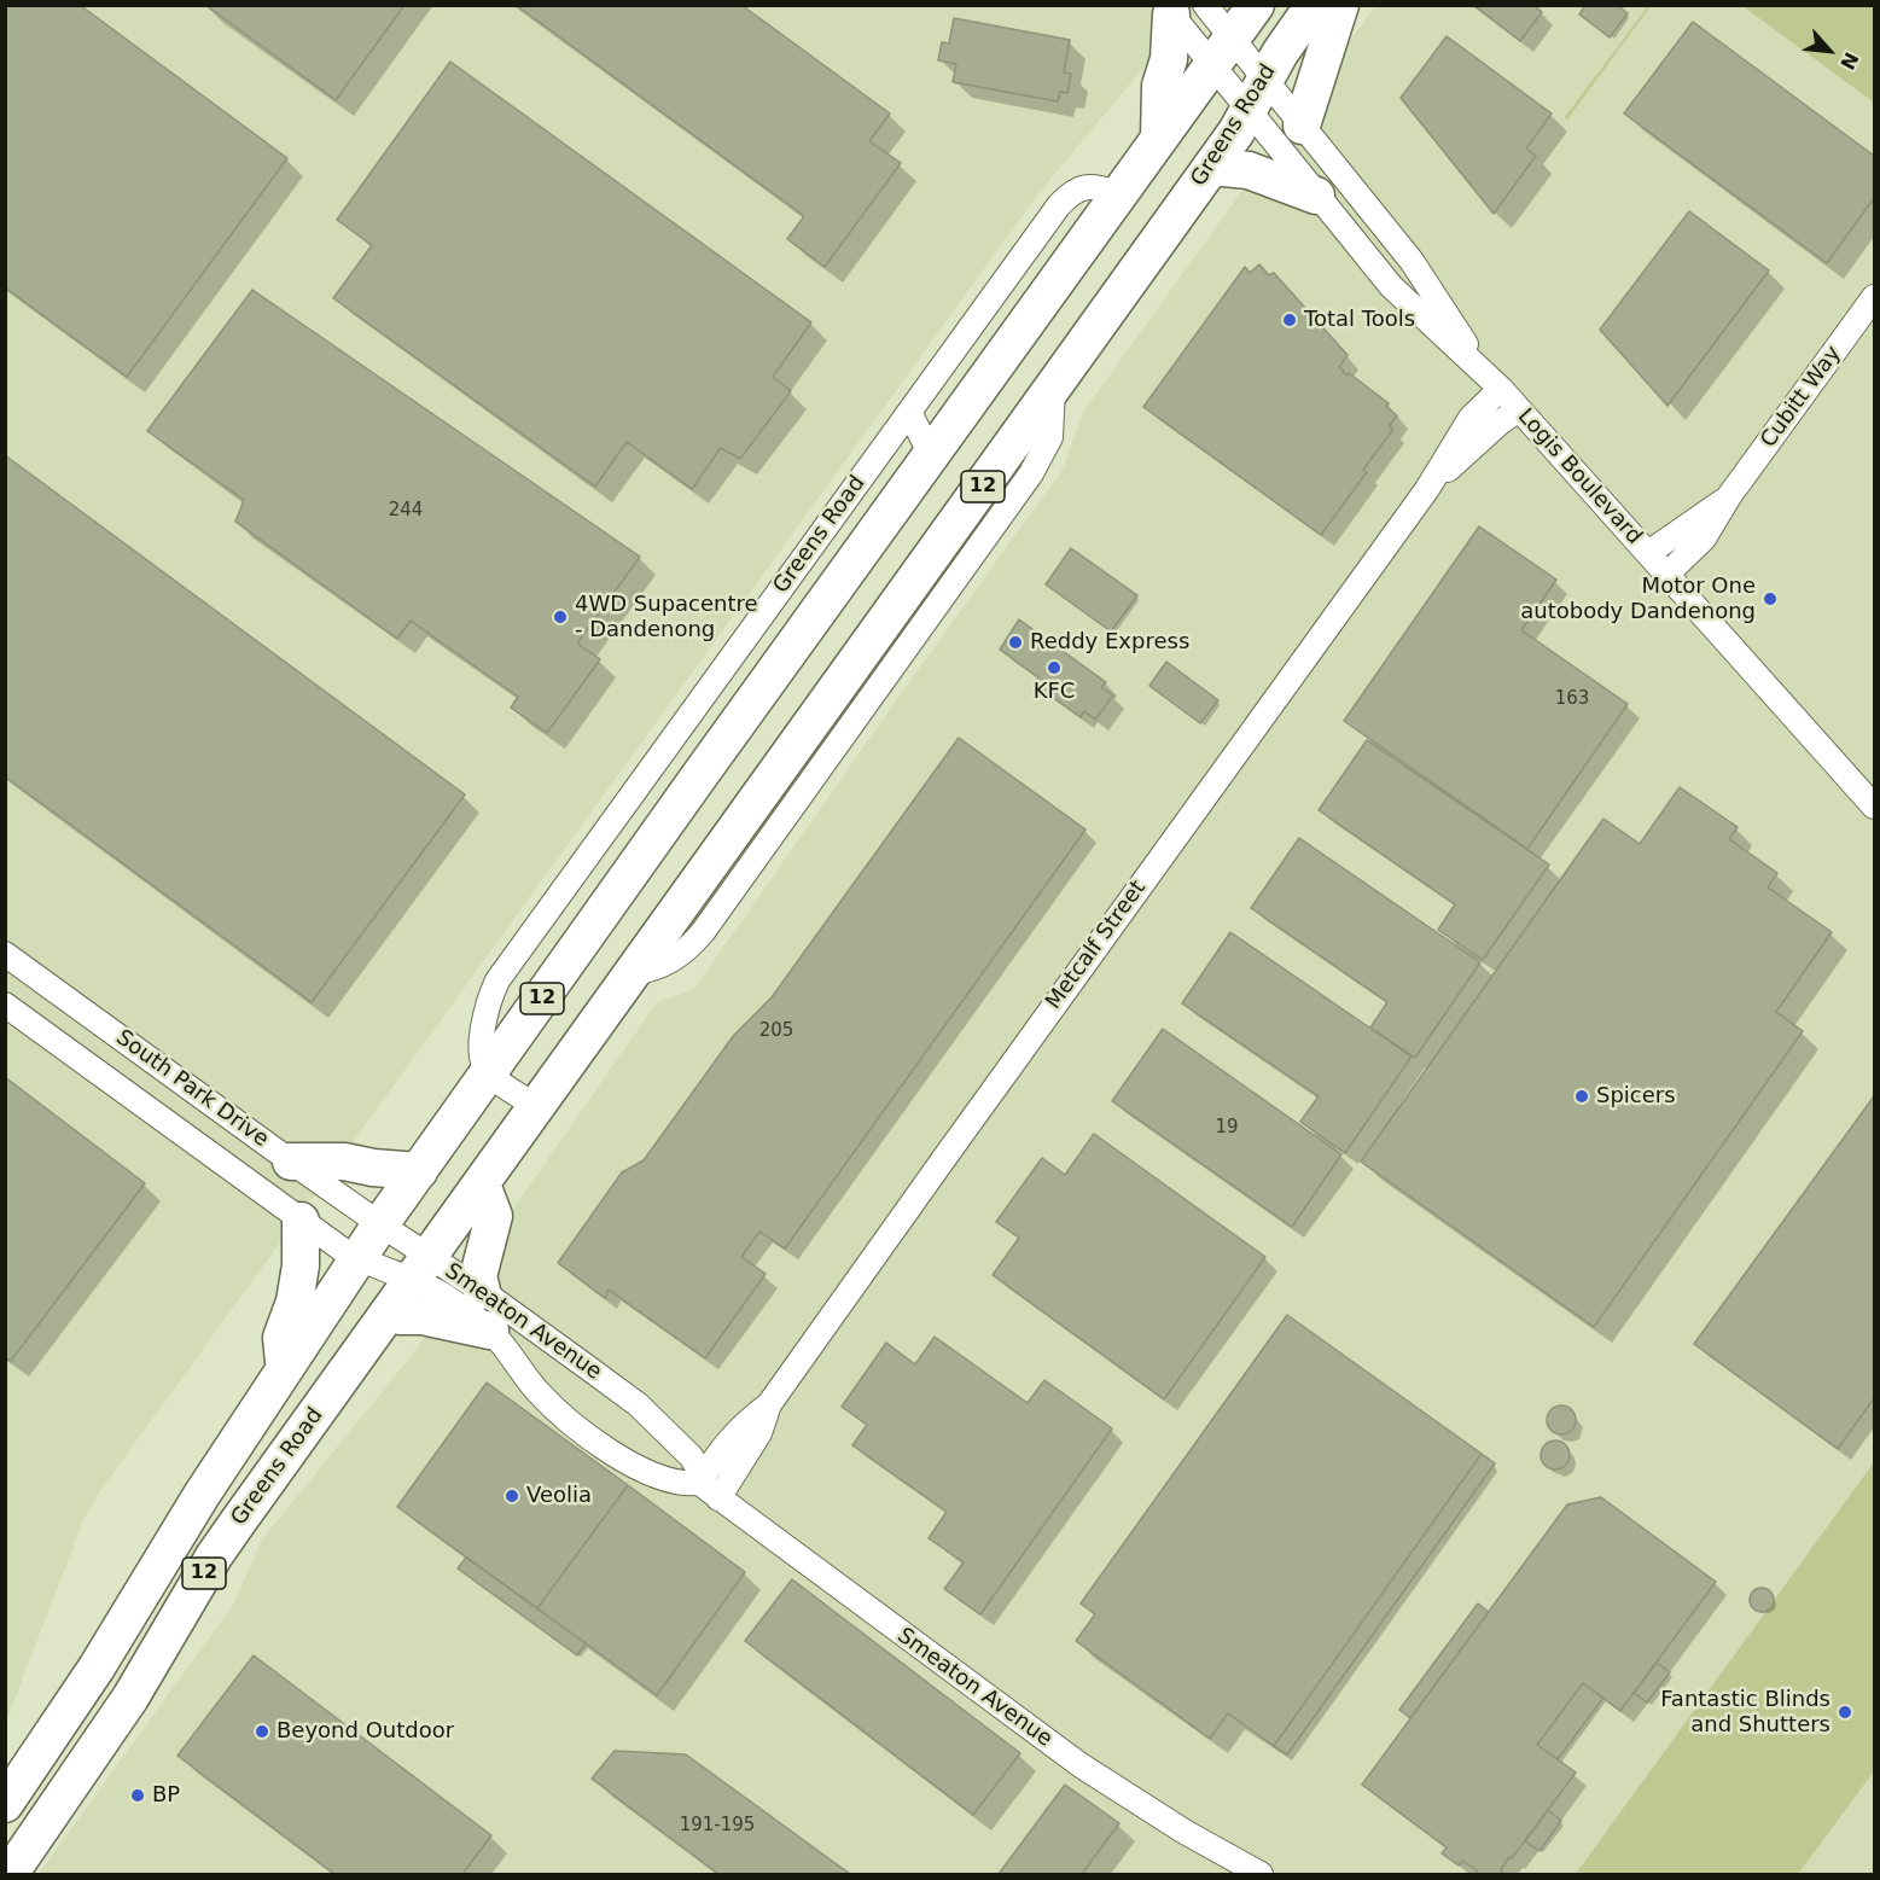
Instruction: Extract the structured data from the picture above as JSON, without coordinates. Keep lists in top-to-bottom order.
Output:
{
  "streets": {
    "main road": ["Greens Road", "12"],
    "street": [
      "Cubitt Way",
      "Logis Boulevard",
      "Metcalf Street",
      "South Park Drive",
      "Smeaton Avenue"
    ]
  },
  "crossings": [
    ["Greens Road", "Logis Boulevard"],
    ["Greens Road", "South Park Drive"],
    ["Greens Road", "Smeaton Avenue"],
    ["Cubitt Way", "Logis Boulevard"],
    ["Logis Boulevard", "Metcalf Street"],
    ["Metcalf Street", "Smeaton Avenue"],
    ["South Park Drive", "Smeaton Avenue"]
  ],
  "places": [
    "Total Tools",
    "Motor One autobody Dandenong",
    "4WD Supacentre - Dandenong",
    "Reddy Express",
    "KFC",
    "Spicers",
    "Veolia",
    "Fantastic Blinds and Shutters",
    "Beyond Outdoor",
    "BP"
  ],
  "house_numbers": [
    "244",
    "163",
    "205",
    "19",
    "191-195"
  ],
  "north": "bottom right"
}
